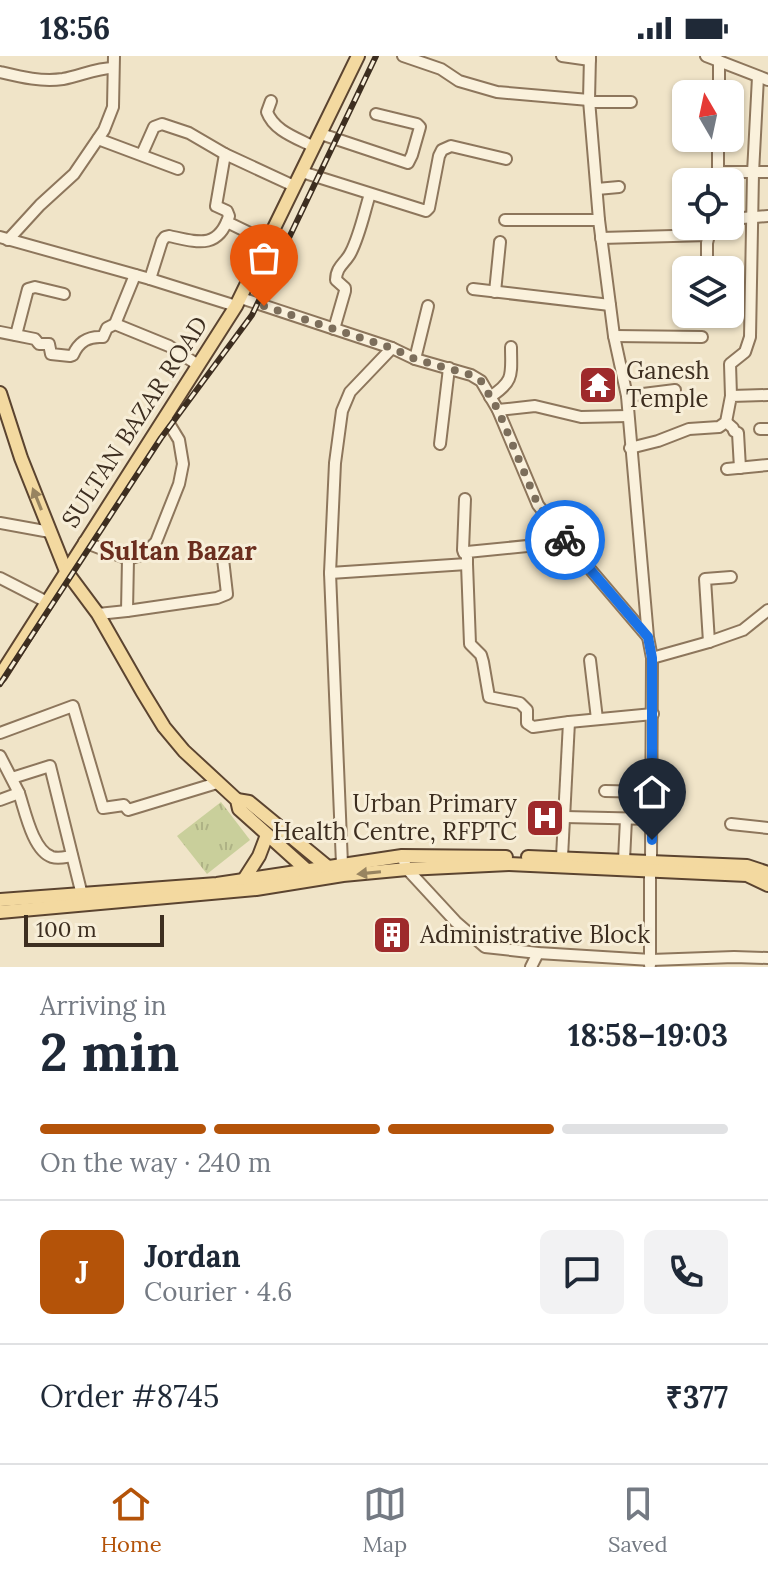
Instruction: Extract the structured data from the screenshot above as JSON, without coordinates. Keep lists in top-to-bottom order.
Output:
{
  "streets": {
    "main road": ["SULTAN BAZAR ROAD"]
  },
  "districts": ["Sultan Bazar"],
  "places": {
    "temple": ["Ganesh Temple"],
    "hospital": ["Urban Primary Health Centre, RFPTC"],
    "building": ["Administrative Block"]
  },
  "scale_bar": "100 m",
  "north": "top",
  "page": {
    "status": "18:56",
    "scale": "100 m",
    "heading": ["2 min", "Arriving in", "18:58–19:03"],
    "panel": [
      "Jordan",
      "Courier · 4.6",
      "Order #8745",
      "₹377"
    ],
    "bar": "On the way · 240 m",
    "round": "J",
    "tabs": ["Home", "Map", "Saved"]
  }
}
